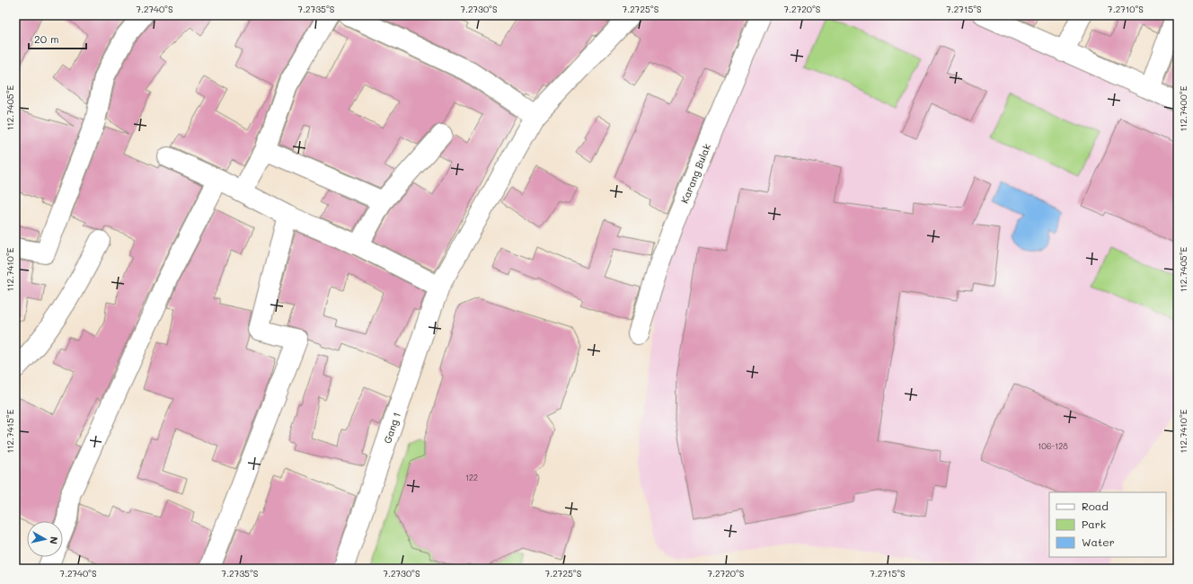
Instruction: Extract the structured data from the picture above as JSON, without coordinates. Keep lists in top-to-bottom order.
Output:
{
  "streets": {
    "street": ["Karang Bulak", "Gang 1"]
  },
  "house_numbers": ["106-128", "122"],
  "legend": ["Road", "Park", "Water"],
  "scale_bar": "20 m",
  "north": "right",
  "coordinates": [
    "7.2740°S",
    "7.2735°S",
    "7.2730°S",
    "7.2725°S",
    "7.2720°S",
    "7.2715°S",
    "7.2710°S",
    "112.7405°E",
    "112.7400°E",
    "112.7410°E",
    "112.7415°E"
  ]
}
